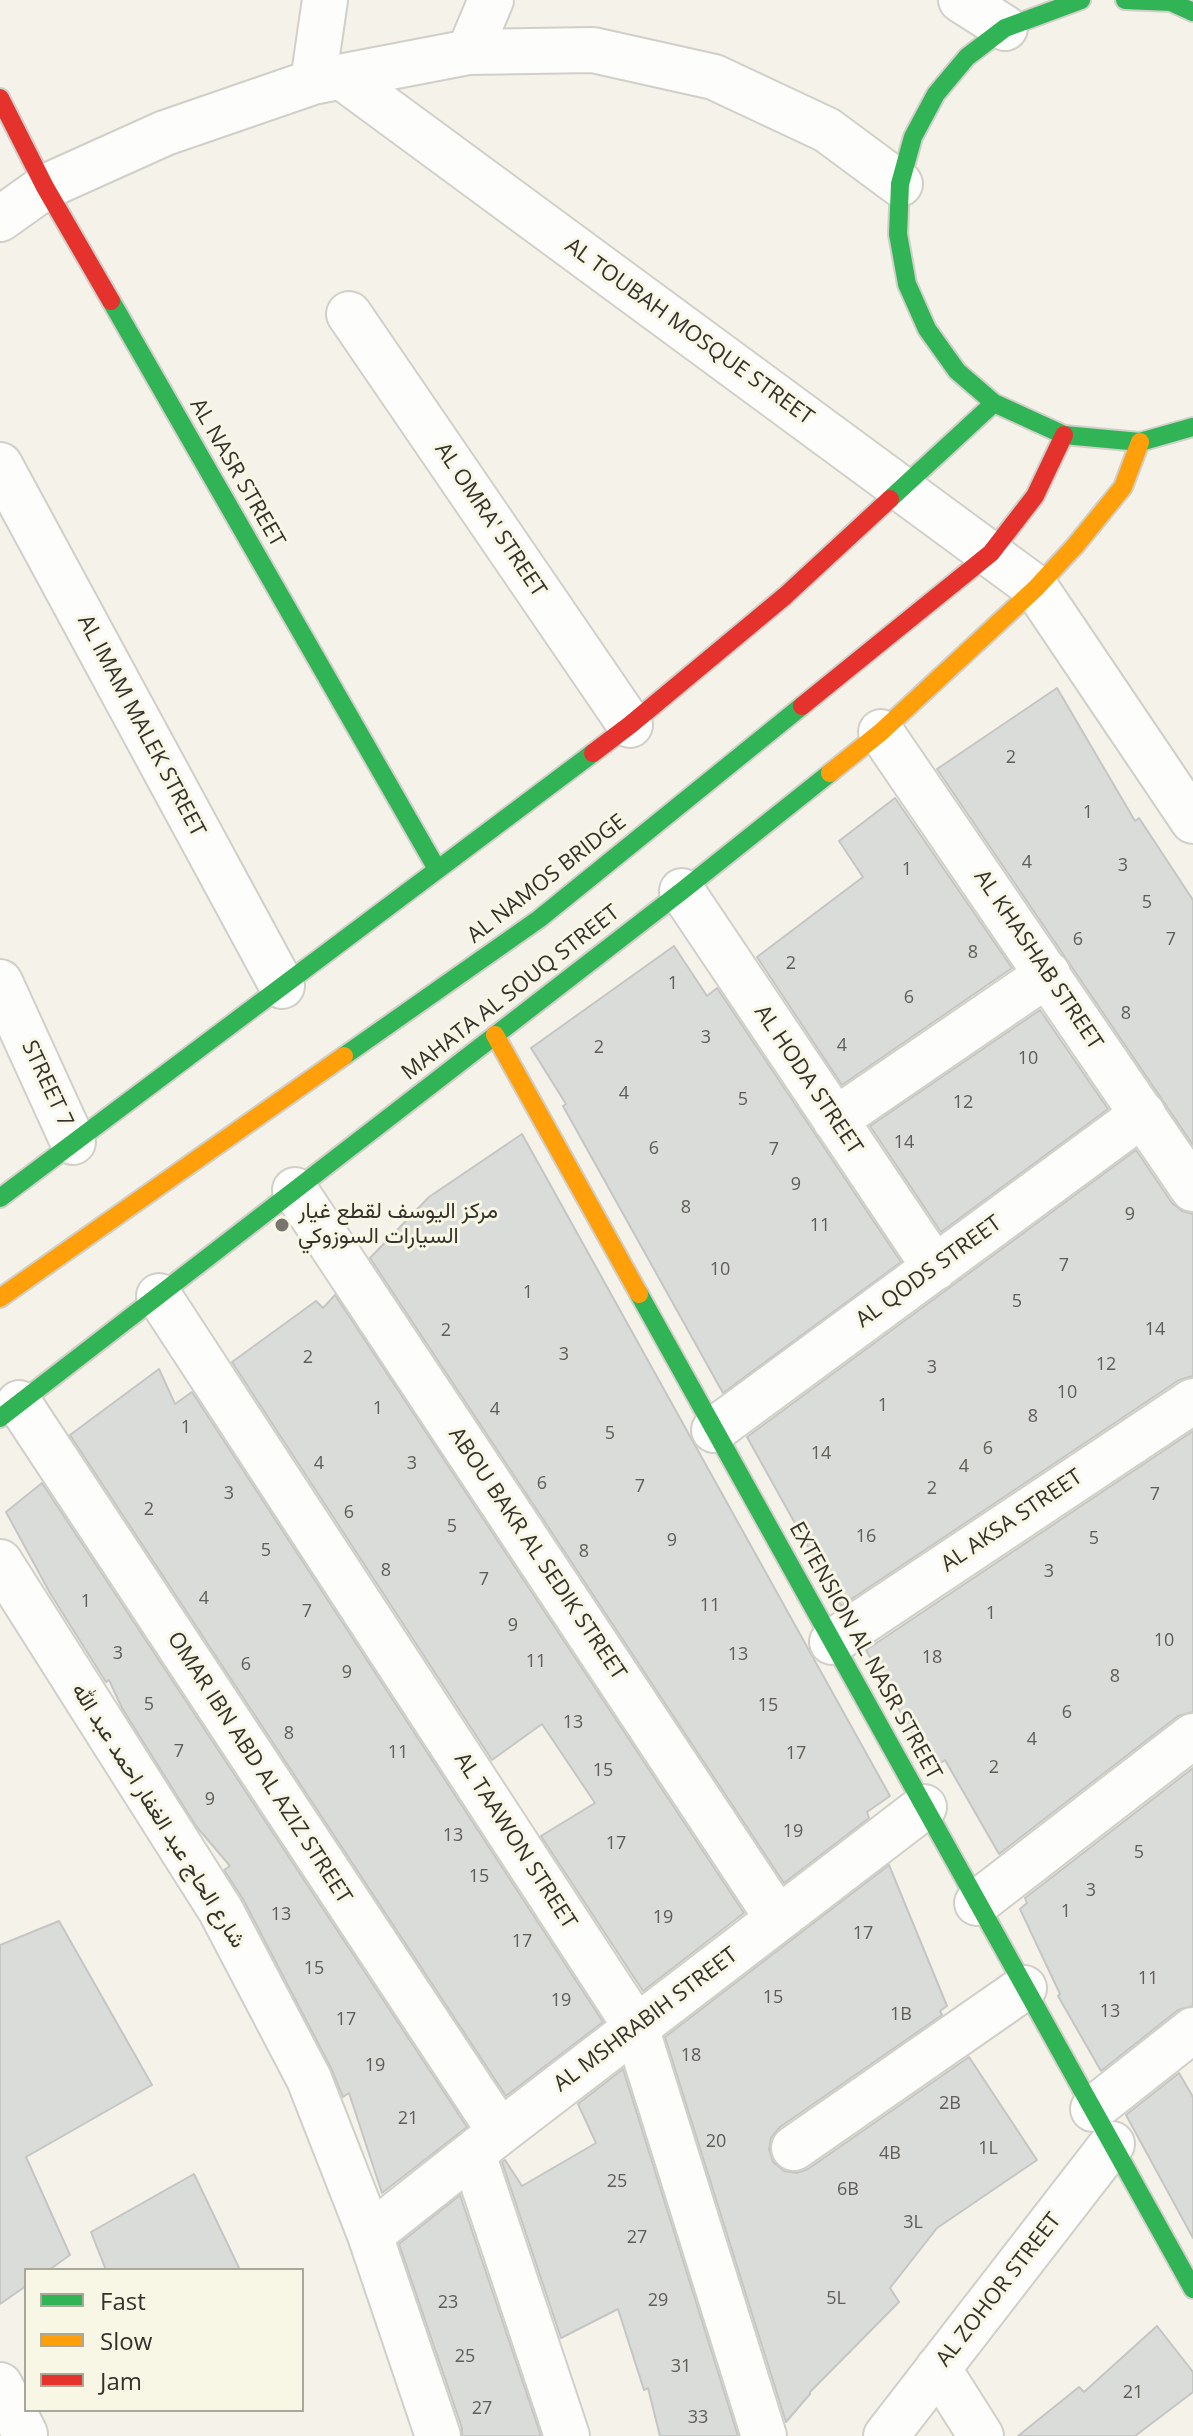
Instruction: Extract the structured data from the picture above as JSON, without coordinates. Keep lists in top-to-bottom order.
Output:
{
  "streets": {
    "street": [
      "AL TOUBAH MOSQUE STREET",
      "AL NASR STREET",
      "AL OMRA' STREET",
      "AL IMAM MALEK STREET",
      "AL NAMOS BRIDGE",
      "AL KHASHAB STREET",
      "MAHATA AL SOUQ STREET",
      "AL HODA STREET",
      "STREET 7",
      "AL QODS STREET",
      "AL AKSA STREET",
      "ABOU BAKR AL SEDIK STREET",
      "EXTENSION AL NASR STREET",
      "OMAR IBN ABD AL AZIZ STREET",
      "شارع الحاج عبد الغفار احمد عبد الله",
      "AL TAAWON STREET",
      "AL MSHRABIH STREET",
      "AL ZOHOR STREET"
    ]
  },
  "crossings": [
    ["AL TOUBAH MOSQUE STREET", "AL NAMOS BRIDGE"],
    ["AL TOUBAH MOSQUE STREET", "MAHATA AL SOUQ STREET"],
    ["AL KHASHAB STREET", "MAHATA AL SOUQ STREET"],
    ["AL KHASHAB STREET", "AL QODS STREET"],
    ["MAHATA AL SOUQ STREET", "AL HODA STREET"],
    ["MAHATA AL SOUQ STREET", "ABOU BAKR AL SEDIK STREET"],
    ["MAHATA AL SOUQ STREET", "EXTENSION AL NASR STREET"],
    ["MAHATA AL SOUQ STREET", "OMAR IBN ABD AL AZIZ STREET"],
    ["MAHATA AL SOUQ STREET", "AL TAAWON STREET"],
    ["AL HODA STREET", "AL QODS STREET"],
    ["AL QODS STREET", "EXTENSION AL NASR STREET"],
    ["AL AKSA STREET", "EXTENSION AL NASR STREET"],
    ["ABOU BAKR AL SEDIK STREET", "AL MSHRABIH STREET"],
    ["EXTENSION AL NASR STREET", "AL MSHRABIH STREET"],
    ["EXTENSION AL NASR STREET", "AL ZOHOR STREET"],
    ["OMAR IBN ABD AL AZIZ STREET", "AL MSHRABIH STREET"],
    ["شارع الحاج عبد الغفار احمد عبد الله", "AL MSHRABIH STREET"],
    ["AL TAAWON STREET", "AL MSHRABIH STREET"]
  ],
  "places": ["مركز اليوسف لقطع غيار السيارات السوزوكي"],
  "house_numbers": [
    "2",
    "1",
    "4",
    "3",
    "1",
    "5",
    "6",
    "7",
    "8",
    "2",
    "1",
    "6",
    "8",
    "3",
    "4",
    "2",
    "10",
    "4",
    "5",
    "12",
    "14",
    "6",
    "7",
    "9",
    "8",
    "9",
    "11",
    "7",
    "10",
    "1",
    "5",
    "14",
    "2",
    "3",
    "2",
    "12",
    "3",
    "10",
    "1",
    "1",
    "4",
    "8",
    "1",
    "5",
    "6",
    "14",
    "4",
    "3",
    "4",
    "6",
    "7",
    "2",
    "3",
    "7",
    "2",
    "6",
    "5",
    "16",
    "5",
    "9",
    "5",
    "8",
    "8",
    "3",
    "7",
    "4",
    "1",
    "11",
    "7",
    "1",
    "9",
    "10",
    "3",
    "13",
    "18",
    "11",
    "6",
    "9",
    "8",
    "5",
    "15",
    "6",
    "13",
    "8",
    "4",
    "7",
    "11",
    "17",
    "2",
    "15",
    "9",
    "19",
    "13",
    "17",
    "5",
    "15",
    "3",
    "1",
    "13",
    "19",
    "17",
    "17",
    "15",
    "11",
    "15",
    "19",
    "13",
    "1B",
    "17",
    "18",
    "19",
    "2B",
    "21",
    "20",
    "1L",
    "4B",
    "25",
    "6B",
    "3L",
    "27",
    "5L",
    "29",
    "23",
    "25",
    "31",
    "21",
    "27",
    "33"
  ],
  "legend": ["Fast", "Slow", "Jam"]
}
